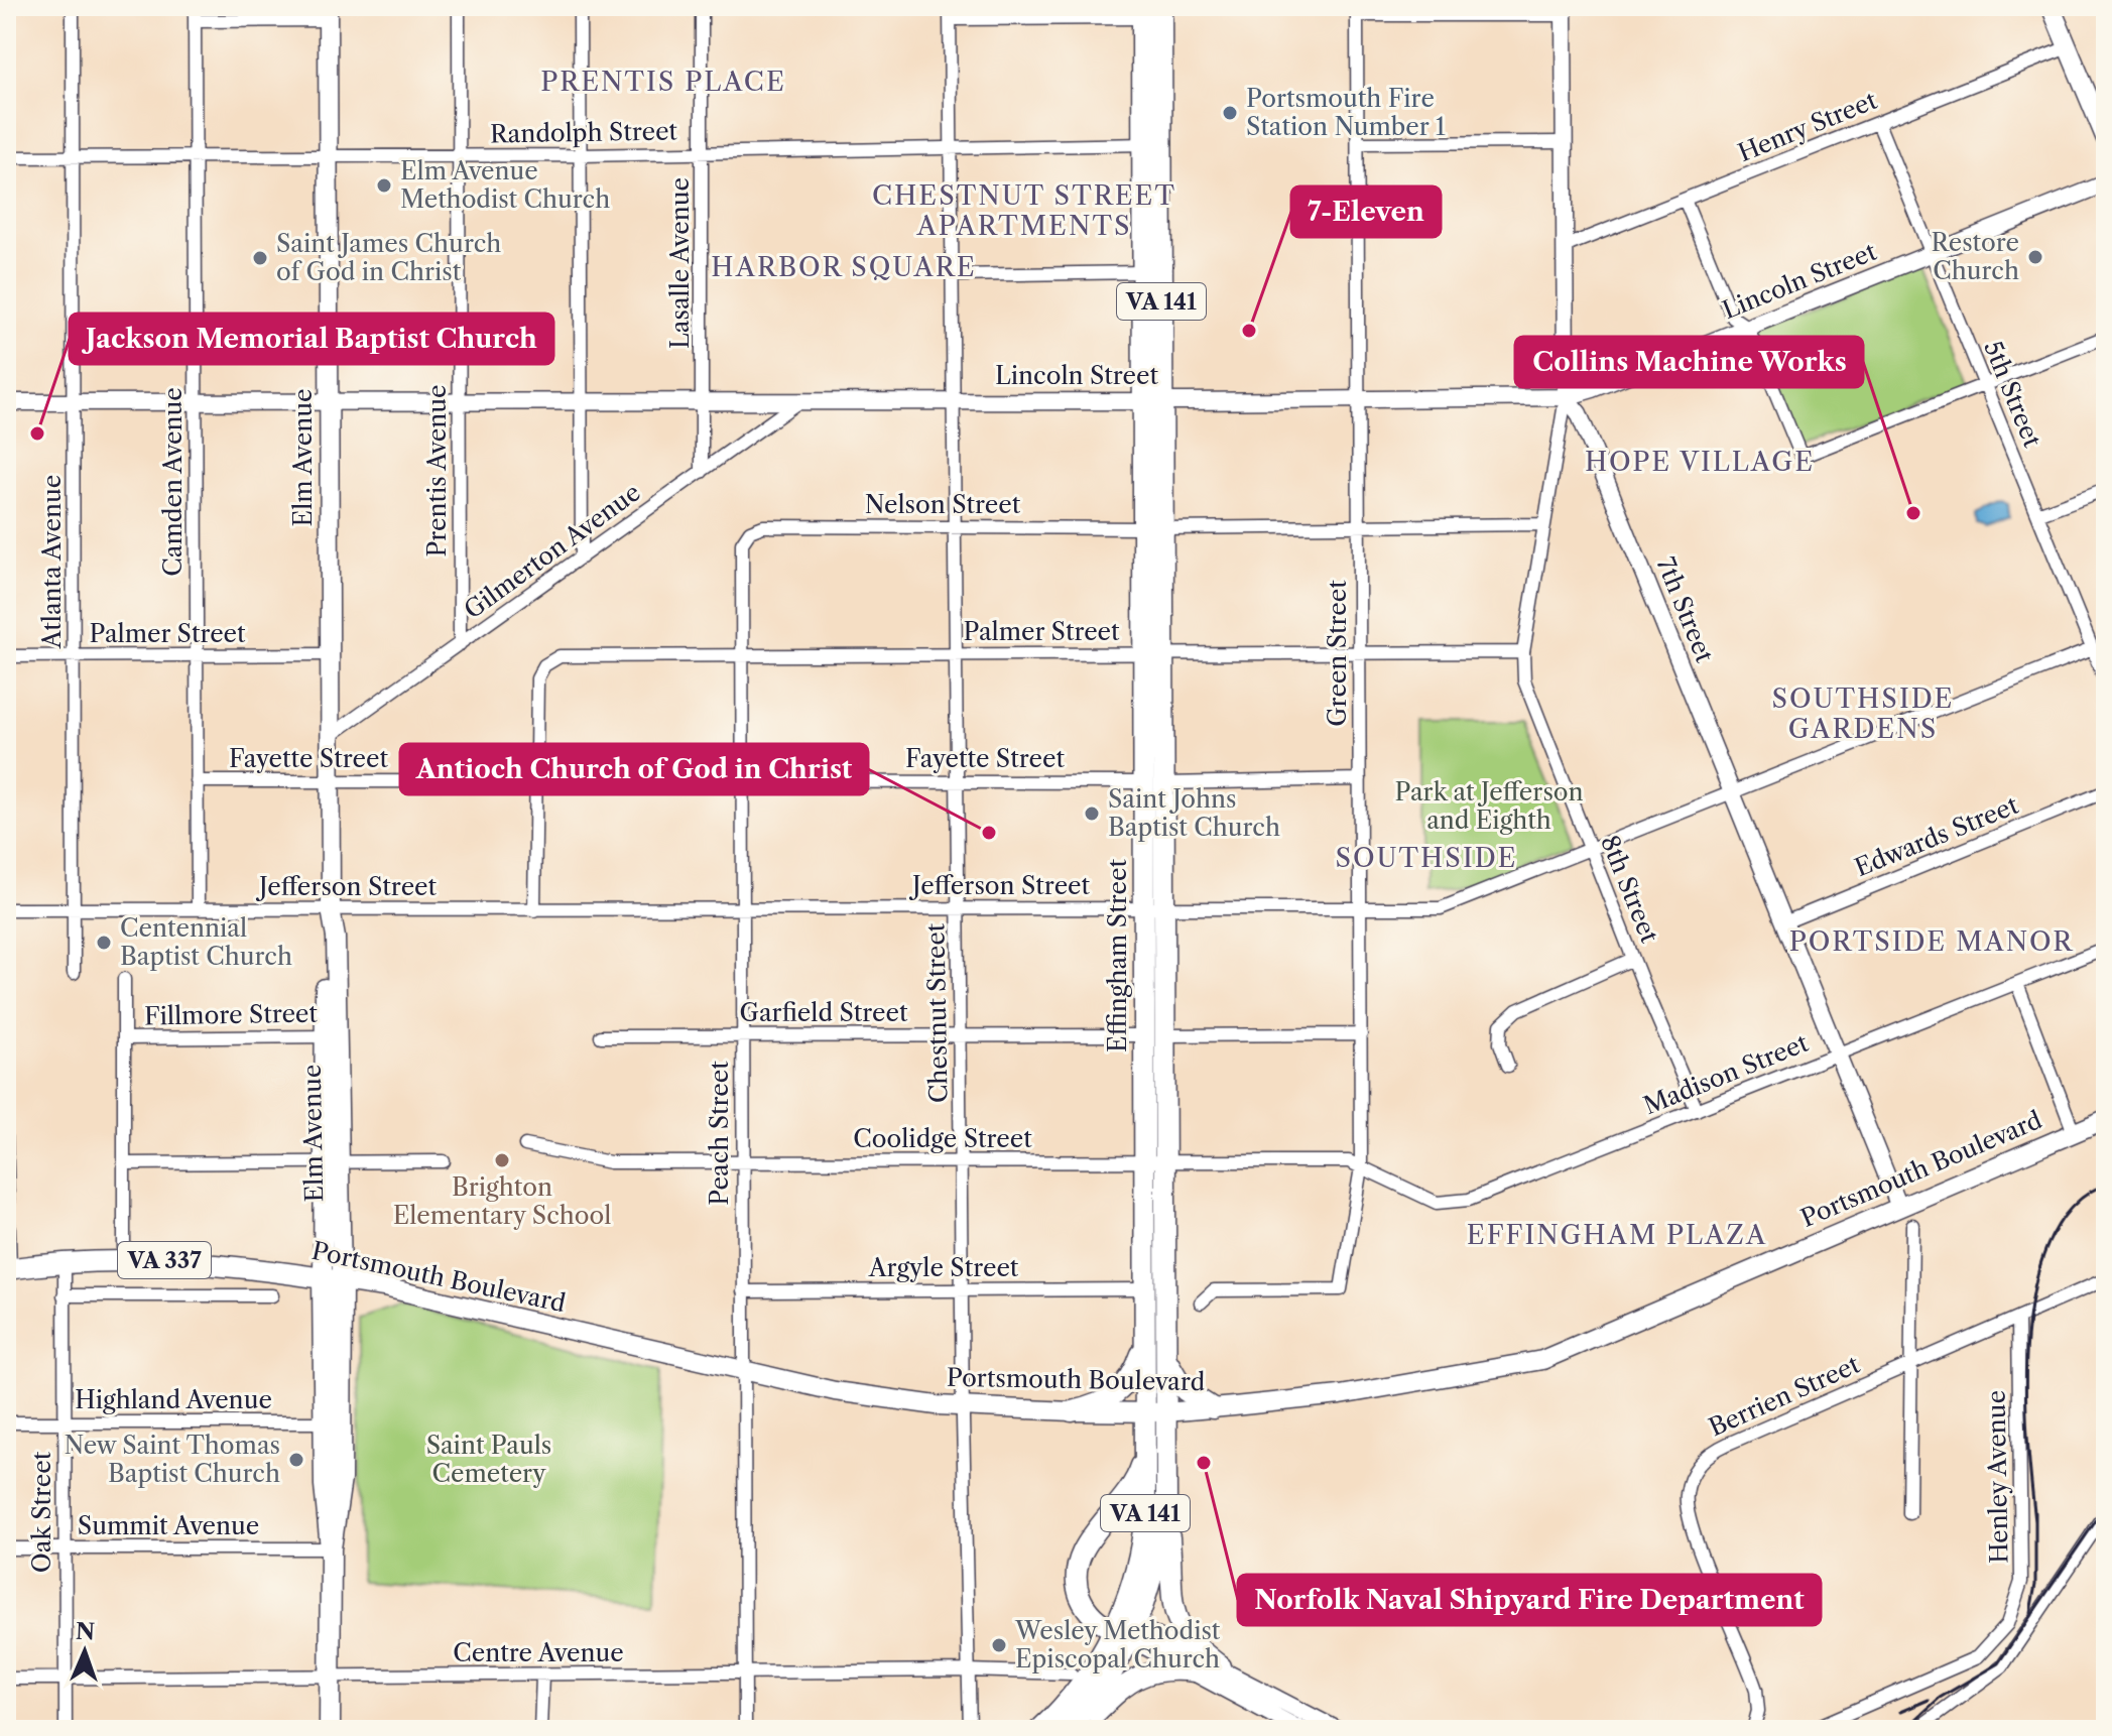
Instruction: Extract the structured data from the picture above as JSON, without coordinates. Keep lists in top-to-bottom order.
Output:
{
  "streets": {
    "main road": [
      "VA 141",
      "Elm Avenue",
      "Effingham Street",
      "Portsmouth Boulevard",
      "VA 337"
    ],
    "street": [
      "Henry Street",
      "Randolph Street",
      "Lasalle Avenue",
      "Lincoln Street",
      "5th Street",
      "Prentis Avenue",
      "Camden Avenue",
      "Nelson Street",
      "Gilmerton Avenue",
      "Atlanta Avenue",
      "7th Street",
      "Palmer Street",
      "Green Street",
      "Fayette Street",
      "Edwards Street",
      "Jefferson Street",
      "8th Street",
      "Garfield Street",
      "Chestnut Street",
      "Fillmore Street",
      "Madison Street",
      "Peach Street",
      "Coolidge Street",
      "Argyle Street",
      "Berrien Street",
      "Highland Avenue",
      "Henley Avenue",
      "Oak Street",
      "Summit Avenue",
      "Centre Avenue"
    ]
  },
  "crossings": [
    ["Henry Street", "5th Street"],
    ["Randolph Street", "Lasalle Avenue"],
    ["Randolph Street", "Elm Avenue"],
    ["Randolph Street", "Prentis Avenue"],
    ["Randolph Street", "Camden Avenue"],
    ["Randolph Street", "Atlanta Avenue"],
    ["Randolph Street", "Effingham Street"],
    ["Randolph Street", "Chestnut Street"],
    ["Lasalle Avenue", "Lincoln Street"],
    ["Lasalle Avenue", "Gilmerton Avenue"],
    ["Lincoln Street", "5th Street"],
    ["Lincoln Street", "Elm Avenue"],
    ["Lincoln Street", "Prentis Avenue"],
    ["Lincoln Street", "Camden Avenue"],
    ["Lincoln Street", "Gilmerton Avenue"],
    ["Lincoln Street", "Atlanta Avenue"],
    ["Lincoln Street", "7th Street"],
    ["Lincoln Street", "Green Street"],
    ["Lincoln Street", "8th Street"],
    ["Lincoln Street", "Effingham Street"],
    ["Lincoln Street", "Chestnut Street"],
    ["5th Street", "Jefferson Street"],
    ["Elm Avenue", "Gilmerton Avenue"],
    ["Elm Avenue", "Palmer Street"],
    ["Elm Avenue", "Fayette Street"],
    ["Elm Avenue", "Jefferson Street"],
    ["Elm Avenue", "Fillmore Street"],
    ["Elm Avenue", "Portsmouth Boulevard"],
    ["Elm Avenue", "Highland Avenue"],
    ["Elm Avenue", "Summit Avenue"],
    ["Elm Avenue", "Centre Avenue"],
    ["Prentis Avenue", "Gilmerton Avenue"],
    ["Camden Avenue", "Palmer Street"],
    ["Camden Avenue", "Fayette Street"],
    ["Camden Avenue", "Jefferson Street"],
    ["Nelson Street", "Green Street"],
    ["Nelson Street", "8th Street"],
    ["Nelson Street", "Effingham Street"],
    ["Nelson Street", "Chestnut Street"],
    ["Nelson Street", "Peach Street"],
    ["Atlanta Avenue", "Palmer Street"],
    ["Atlanta Avenue", "Jefferson Street"],
    ["7th Street", "Edwards Street"],
    ["7th Street", "Jefferson Street"],
    ["7th Street", "8th Street"],
    ["7th Street", "Madison Street"],
    ["7th Street", "Portsmouth Boulevard"],
    ["Palmer Street", "Green Street"],
    ["Palmer Street", "Fayette Street"],
    ["Palmer Street", "8th Street"],
    ["Palmer Street", "Effingham Street"],
    ["Palmer Street", "Chestnut Street"],
    ["Palmer Street", "Peach Street"],
    ["Green Street", "Jefferson Street"],
    ["Green Street", "Garfield Street"],
    ["Green Street", "Madison Street"],
    ["Green Street", "Coolidge Street"],
    ["Fayette Street", "Effingham Street"],
    ["Fayette Street", "Chestnut Street"],
    ["Fayette Street", "Peach Street"],
    ["Jefferson Street", "8th Street"],
    ["Jefferson Street", "Effingham Street"],
    ["Jefferson Street", "Chestnut Street"],
    ["Jefferson Street", "Peach Street"],
    ["8th Street", "Madison Street"],
    ["Effingham Street", "Garfield Street"],
    ["Effingham Street", "Coolidge Street"],
    ["Effingham Street", "Portsmouth Boulevard"],
    ["Effingham Street", "Argyle Street"],
    ["Garfield Street", "Chestnut Street"],
    ["Garfield Street", "Peach Street"],
    ["Chestnut Street", "Coolidge Street"],
    ["Chestnut Street", "Portsmouth Boulevard"],
    ["Chestnut Street", "Argyle Street"],
    ["Chestnut Street", "Centre Avenue"],
    ["Madison Street", "Coolidge Street"],
    ["Peach Street", "Coolidge Street"],
    ["Peach Street", "Portsmouth Boulevard"],
    ["Peach Street", "Argyle Street"],
    ["Peach Street", "Centre Avenue"],
    ["Portsmouth Boulevard", "Oak Street"],
    ["Berrien Street", "Henley Avenue"],
    ["Highland Avenue", "Oak Street"],
    ["Oak Street", "Summit Avenue"],
    ["Oak Street", "Centre Avenue"]
  ],
  "districts": [
    "PRENTIS PLACE",
    "CHESTNUT STREET APARTMENTS",
    "HARBOR SQUARE",
    "HOPE VILLAGE",
    "SOUTHSIDE GARDENS",
    "SOUTHSIDE",
    "PORTSIDE MANOR",
    "EFFINGHAM PLAZA"
  ],
  "parks": ["Park at Jefferson and Eighth", "Saint Pauls Cemetery"],
  "places": [
    "Portsmouth Fire Station Number 1",
    "Elm Avenue Methodist Church",
    "Restore Church",
    "Saint James Church of God in Christ",
    "7-Eleven",
    "Jackson Memorial Baptist Church",
    "Collins Machine Works",
    "Saint Johns Baptist Church",
    "Antioch Church of God in Christ",
    "Centennial Baptist Church",
    "Brighton Elementary School",
    "New Saint Thomas Baptist Church",
    "Norfolk Naval Shipyard Fire Department",
    "Wesley Methodist Episcopal Church"
  ],
  "north": "top"
}
